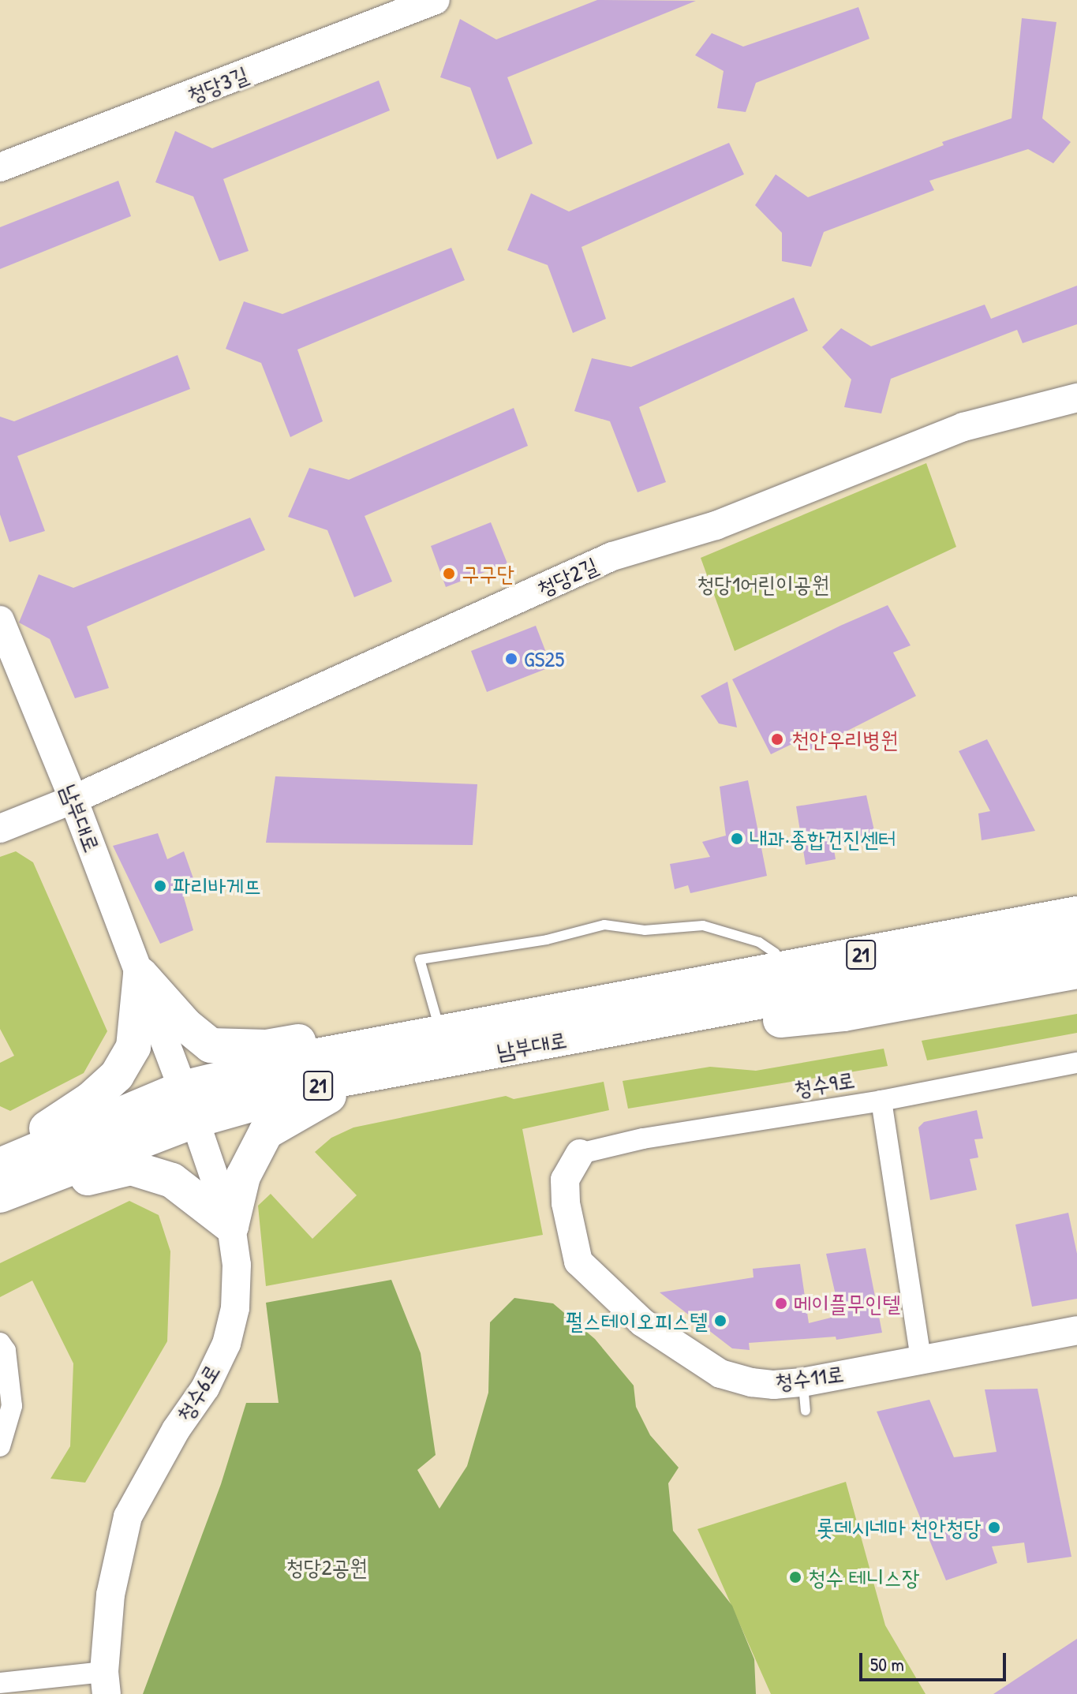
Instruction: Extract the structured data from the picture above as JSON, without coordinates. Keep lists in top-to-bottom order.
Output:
{
  "streets": {
    "highway": ["남부대로", "21"],
    "street": [
      "청당3길",
      "청당2길",
      "청수9로",
      "청수11로",
      "청수6로"
    ]
  },
  "crossings": [
    ["청당2길", "남부대로"],
    ["남부대로", "청수6로"],
    ["청수9로", "청수11로"]
  ],
  "parks": ["청당1어린이공원", "청당2공원"],
  "places": [
    "구구단",
    "GS25",
    "천안우리병원",
    "내과·종합건진센터",
    "파리바게뜨",
    "메이플무인텔",
    "펄스테이오피스텔",
    "롯데시네마 천안청당",
    "청수 테니스장"
  ],
  "scale_bar": "50 m"
}
